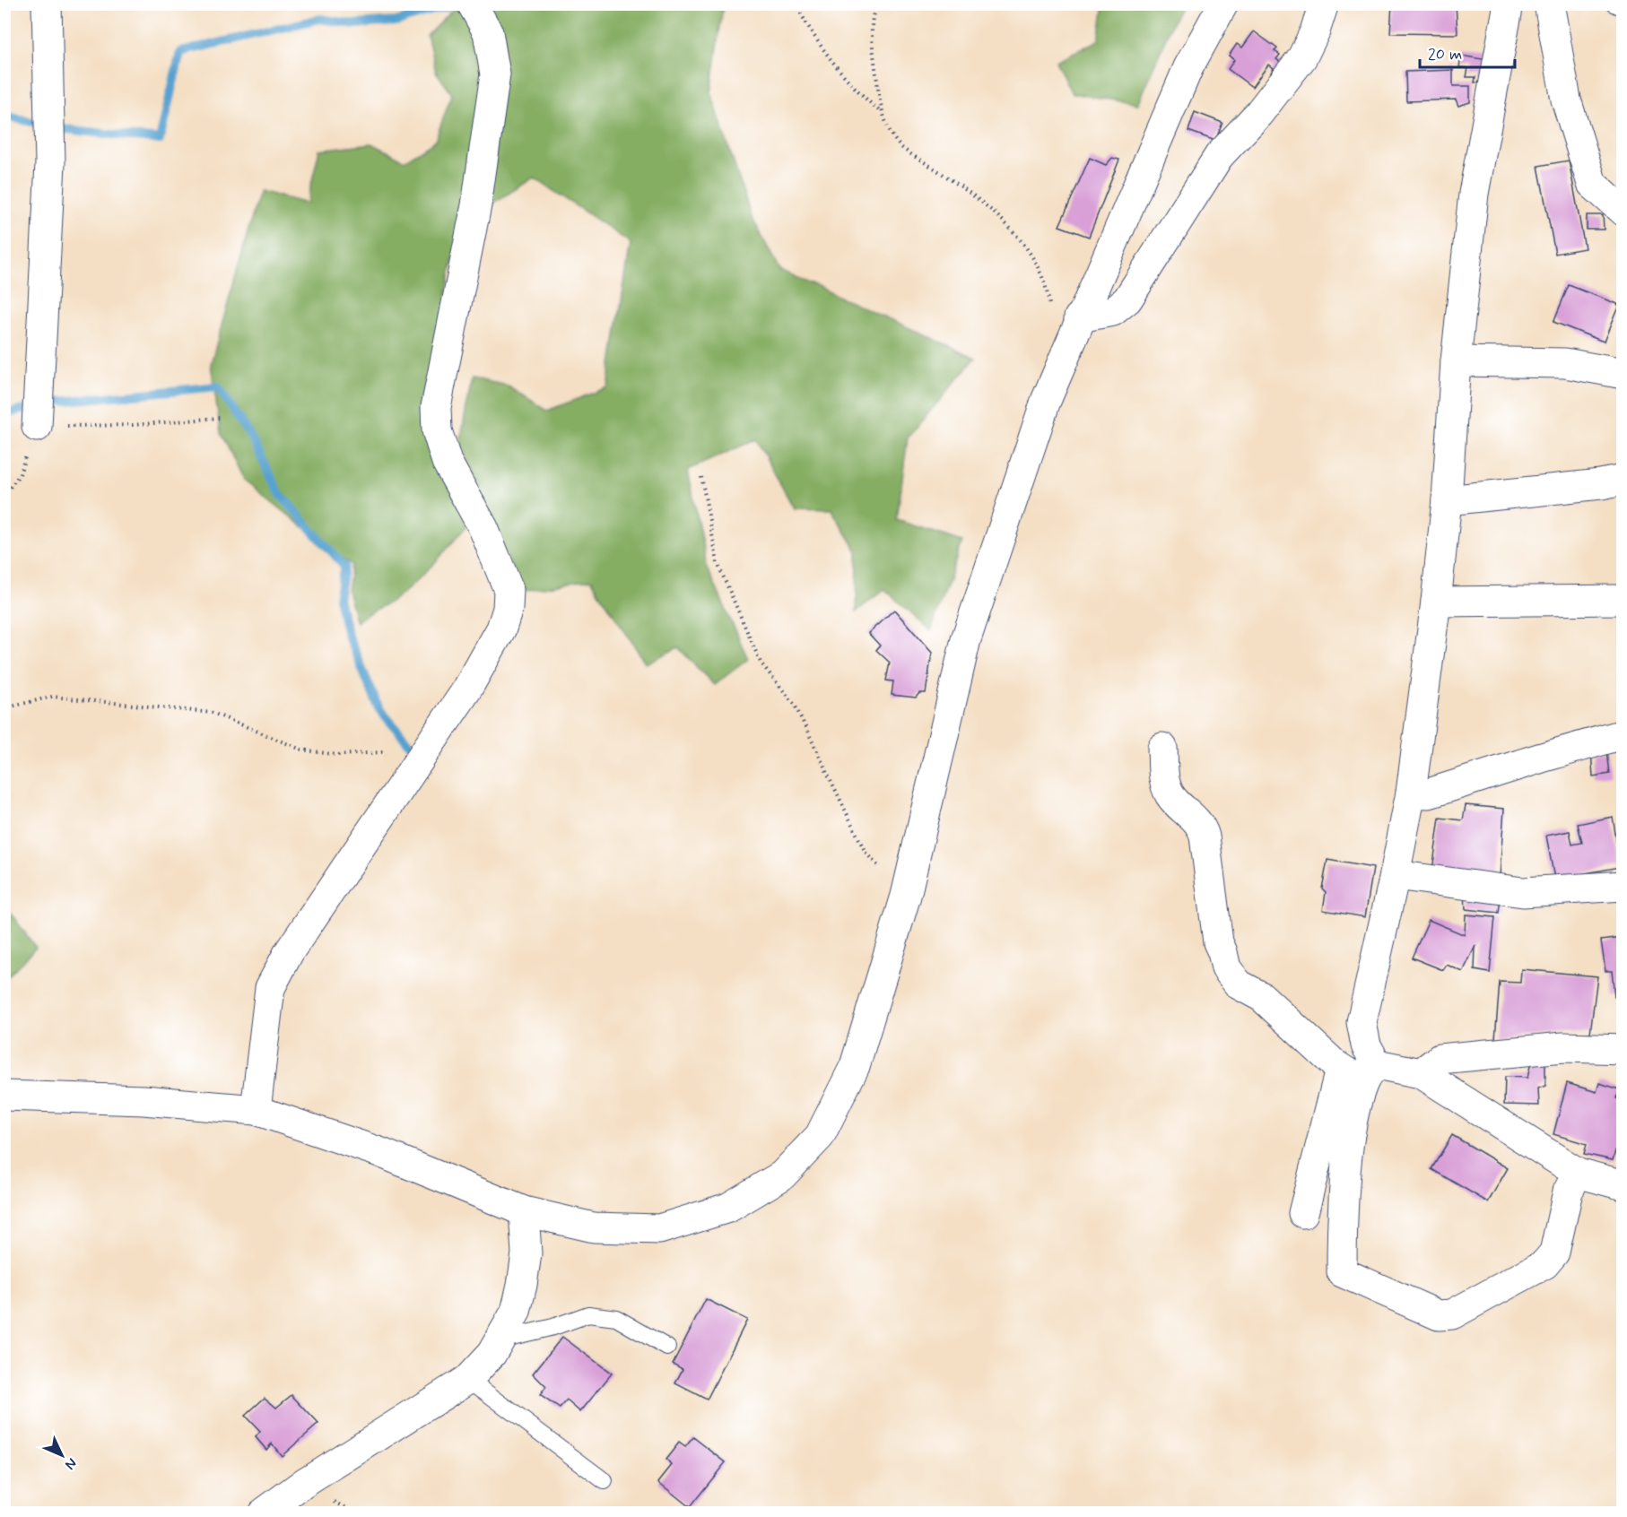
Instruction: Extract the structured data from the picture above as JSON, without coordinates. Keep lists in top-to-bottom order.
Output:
{
  "scale_bar": "20 m",
  "north": "bottom right"
}
